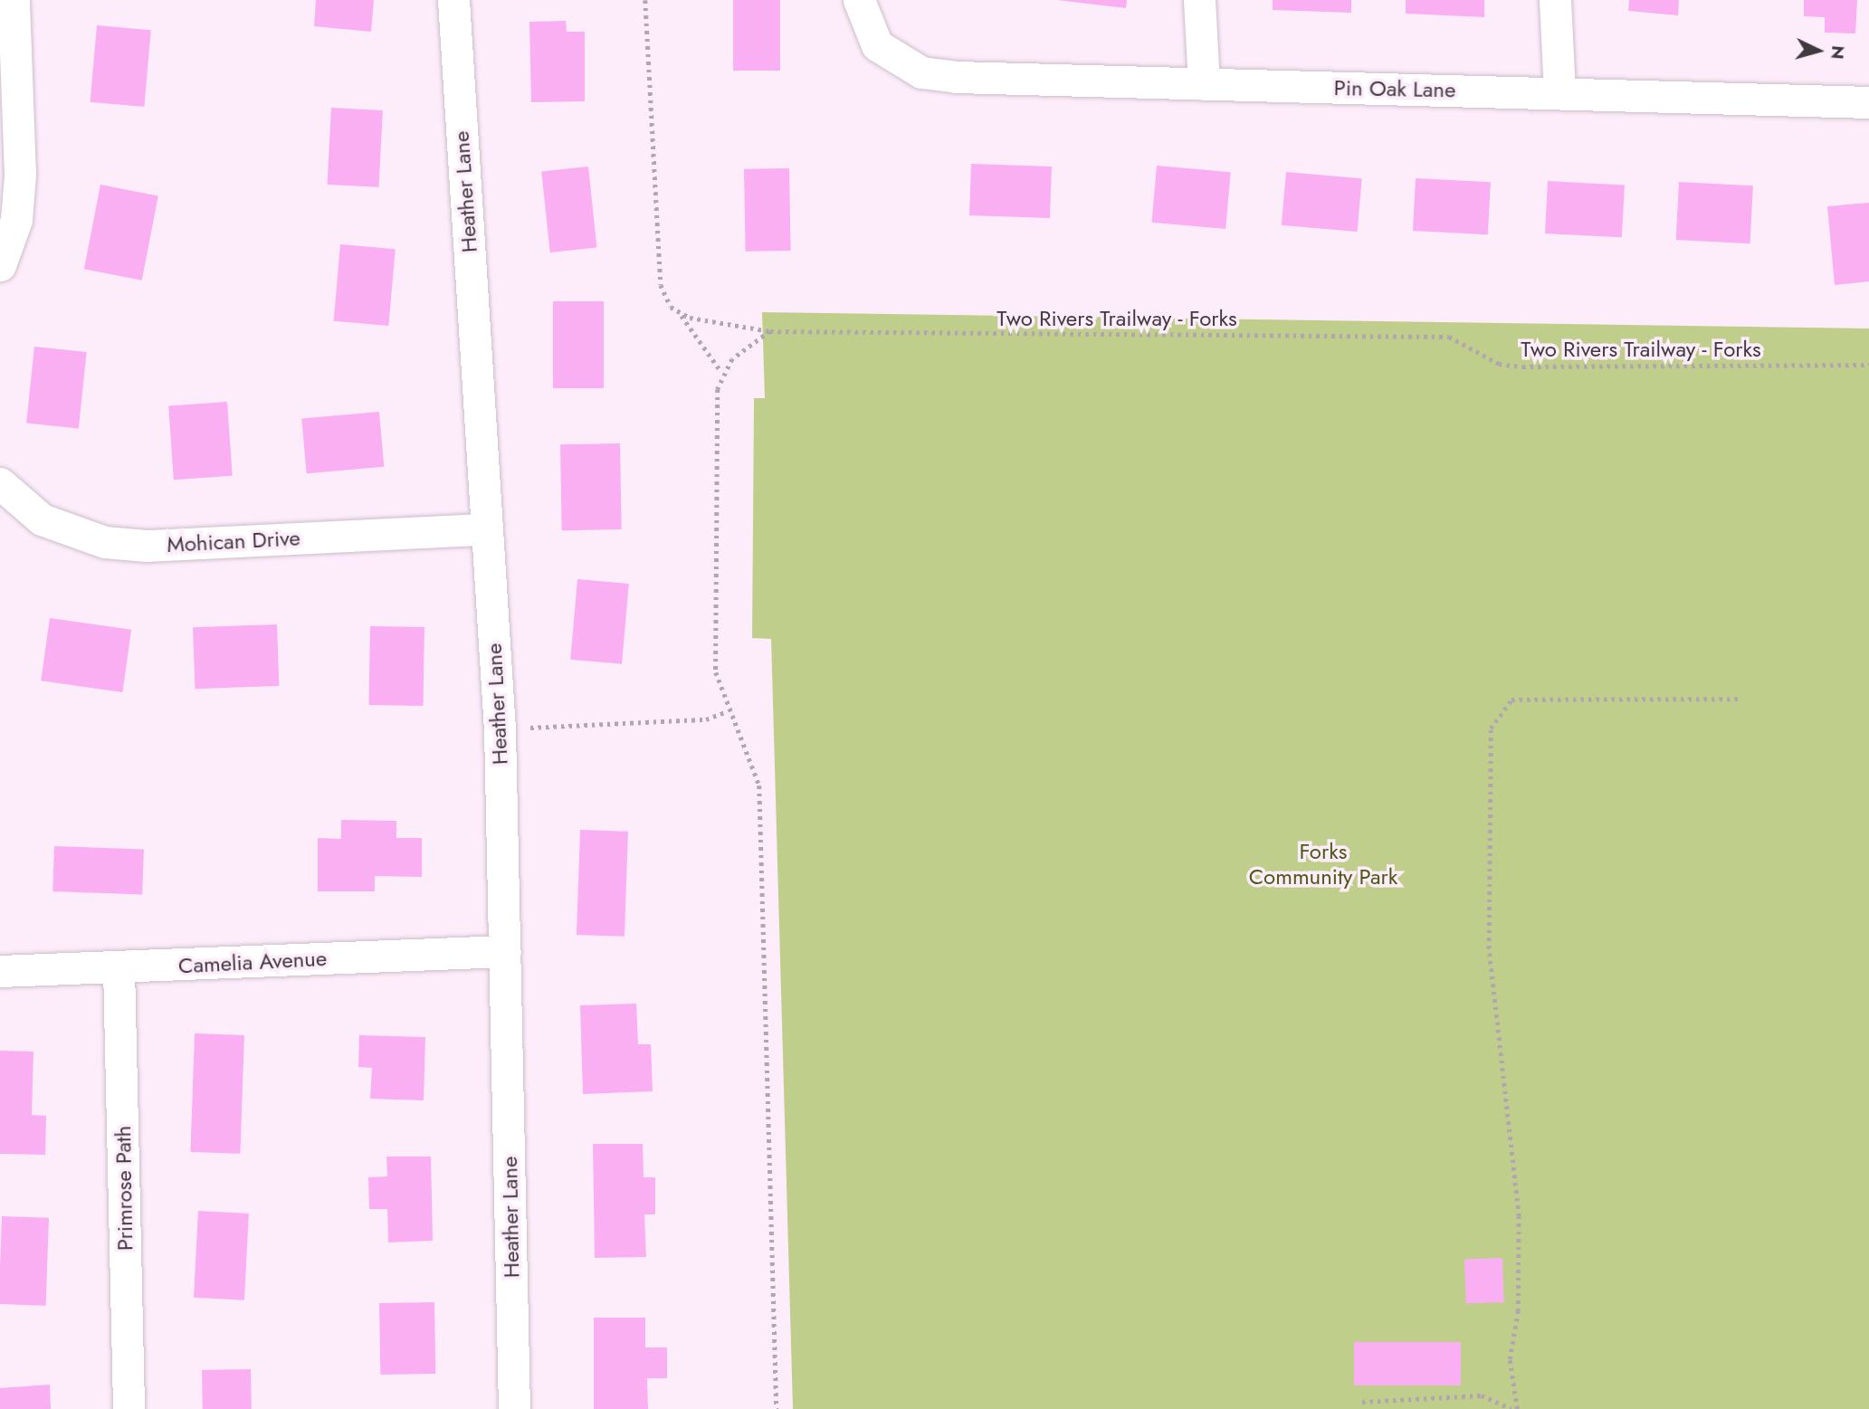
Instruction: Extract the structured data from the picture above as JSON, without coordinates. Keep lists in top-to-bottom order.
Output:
{
  "streets": {
    "street": [
      "Pin Oak Lane",
      "Heather Lane",
      "Mohican Drive",
      "Camelia Avenue",
      "Primrose Path"
    ],
    "path": ["Two Rivers Trailway - Forks"]
  },
  "crossings": [
    ["Heather Lane", "Mohican Drive"],
    ["Heather Lane", "Camelia Avenue"],
    ["Camelia Avenue", "Primrose Path"]
  ],
  "parks": ["Forks Community Park"],
  "north": "right"
}
